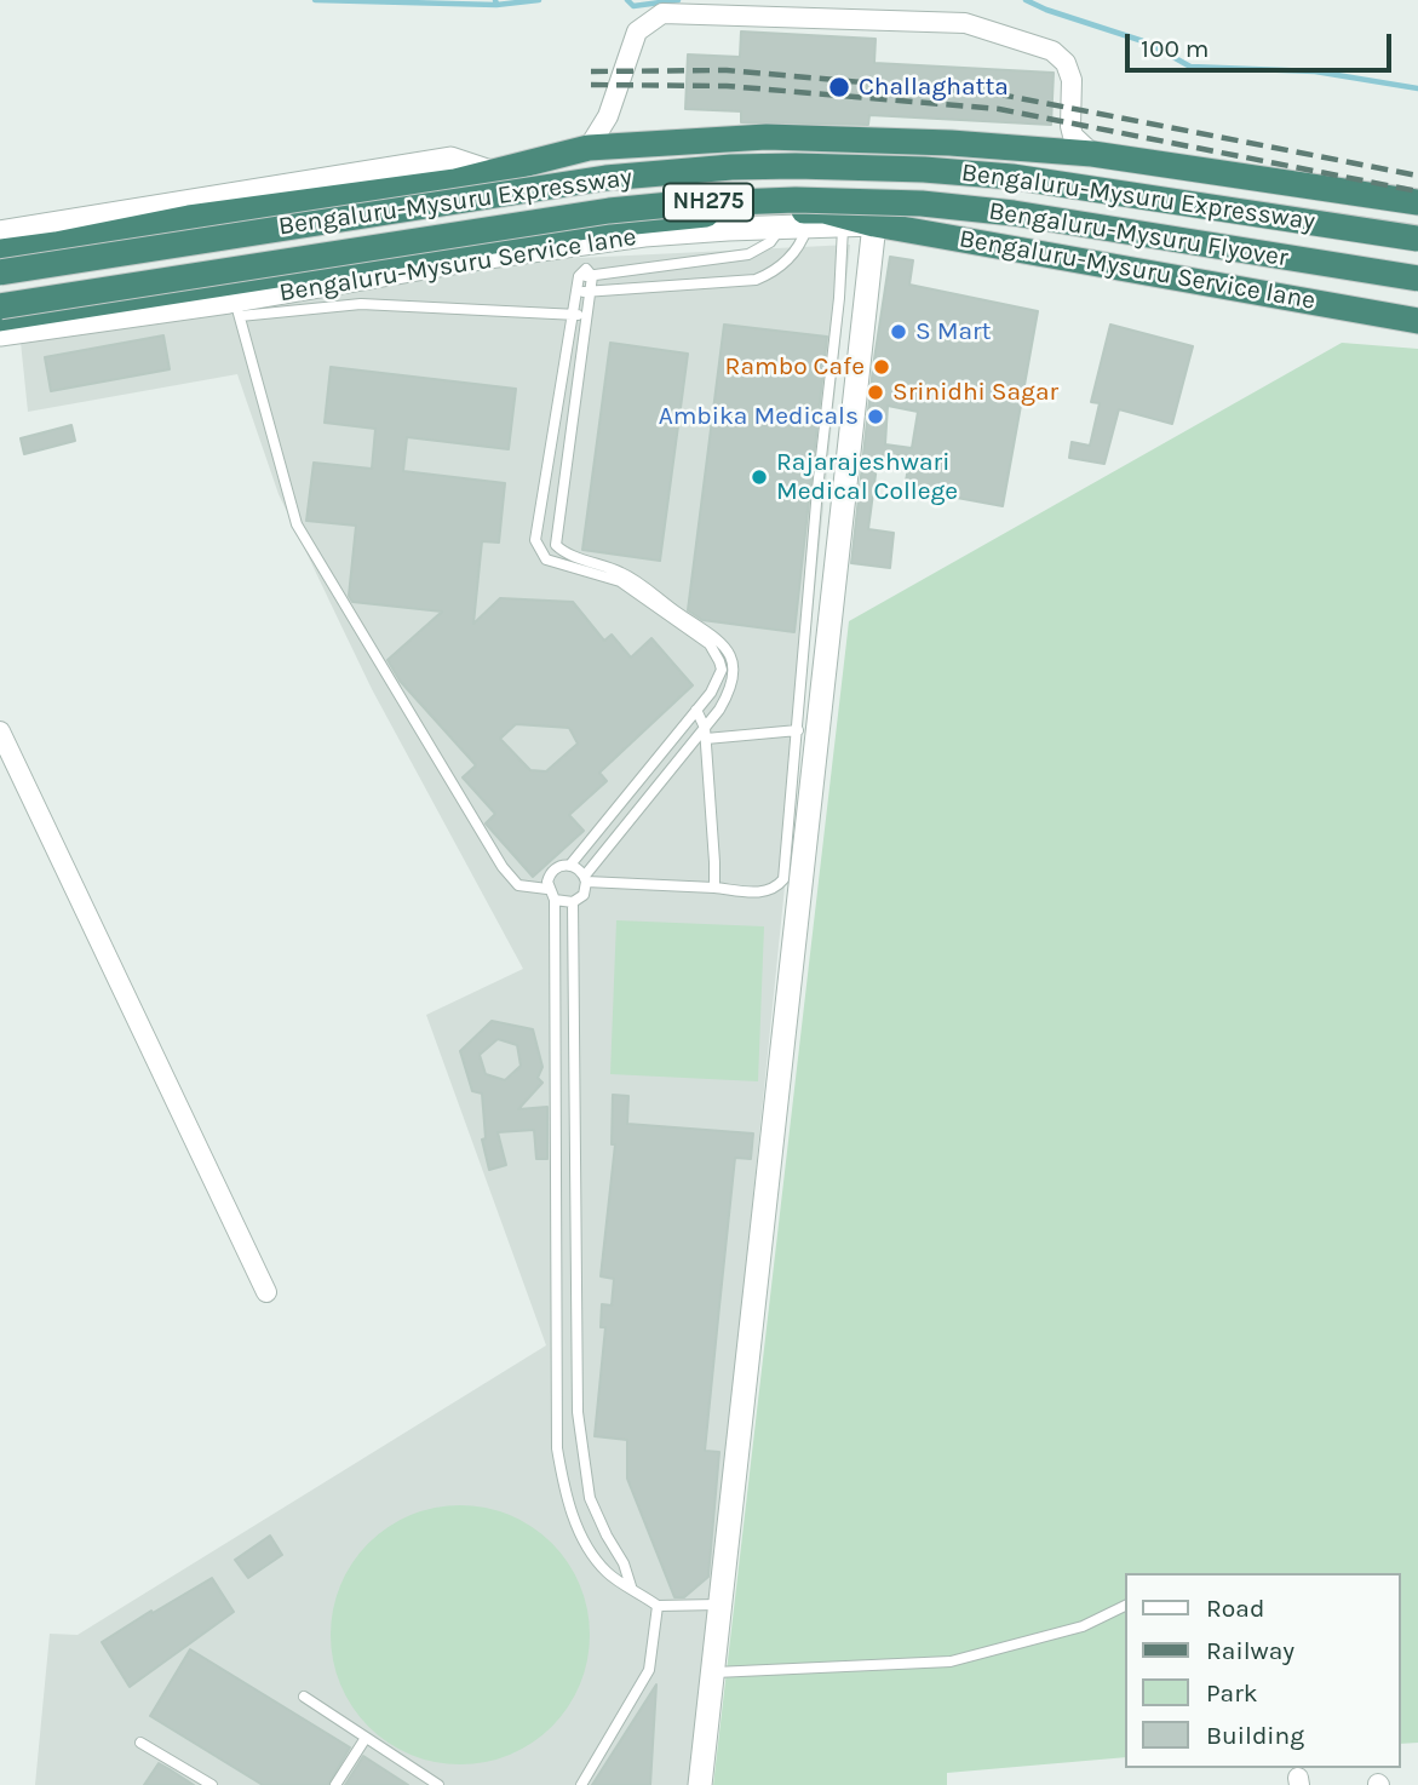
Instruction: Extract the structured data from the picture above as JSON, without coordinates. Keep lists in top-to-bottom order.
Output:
{
  "streets": {
    "highway": [
      "Bengaluru-Mysuru Expressway",
      "NH275",
      "Bengaluru-Mysuru Flyover",
      "Bengaluru-Mysuru Service lane"
    ]
  },
  "crossings": [
    ["NH275", "Bengaluru-Mysuru Service lane"]
  ],
  "places": [
    "Challaghatta",
    "S Mart",
    "Rambo Cafe",
    "Srinidhi Sagar",
    "Ambika Medicals",
    "Rajarajeshwari Medical College"
  ],
  "legend": [
    "Road",
    "Railway",
    "Park",
    "Building"
  ],
  "scale_bar": "100 m"
}
